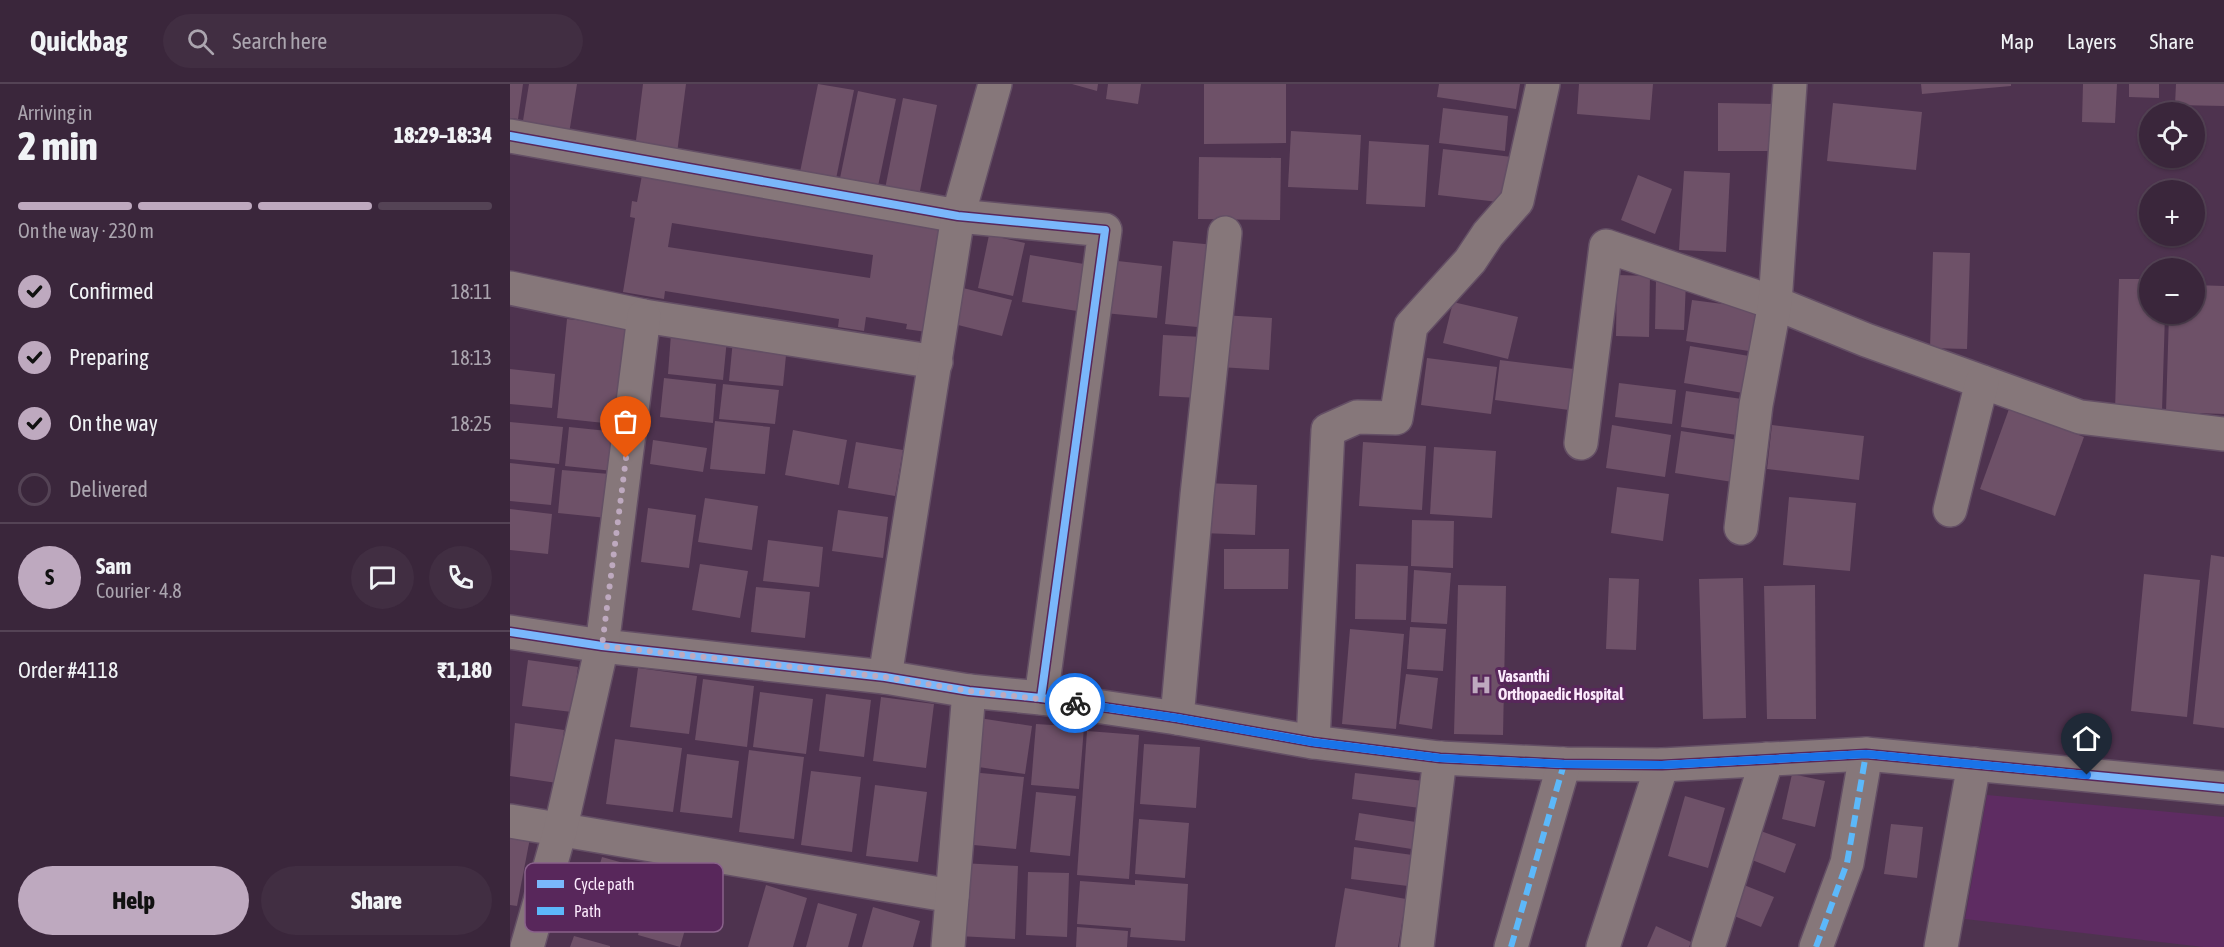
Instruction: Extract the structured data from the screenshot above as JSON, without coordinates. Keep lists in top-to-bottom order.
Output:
{
  "places": {
    "hospital": ["Vasanthi Orthopaedic Hospital"]
  },
  "legend": ["Cycle path", "Path"],
  "page": {
    "header": "Quickbag",
    "search": "Search here",
    "nav": ["Map", "Layers", "Share"],
    "heading": ["2 min", "Arriving in", "18:29–18:34"],
    "panel": [
      "Sam",
      "Courier · 4.8",
      "Order #4118",
      "₹1,180"
    ],
    "map_buttons": ["+", "−"],
    "bar": "On the way · 230 m",
    "list": [
      ["Confirmed", "18:11"],
      ["Preparing", "18:13"],
      ["On the way", "18:25"],
      "Delivered"
    ],
    "round": "S",
    "buttons": ["Help", "Share"]
  }
}
